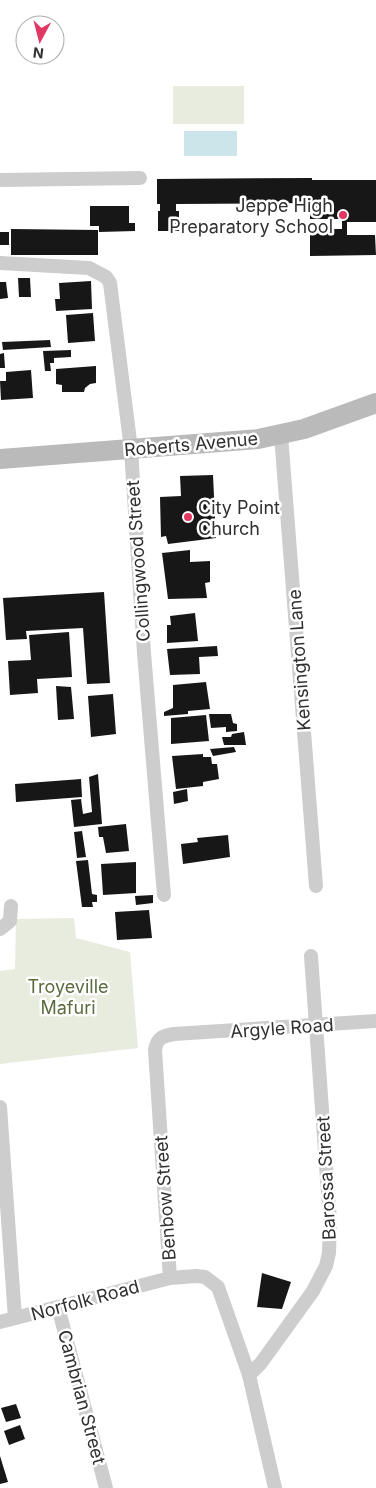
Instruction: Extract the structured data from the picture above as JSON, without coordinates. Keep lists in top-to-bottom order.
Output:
{
  "streets": {
    "main road": ["Roberts Avenue"],
    "street": [
      "Collingwood Street",
      "Kensington Lane",
      "Argyle Road",
      "Barossa Street",
      "Benbow Street",
      "Norfolk Road",
      "Cambrian Street"
    ]
  },
  "crossings": [
    ["Roberts Avenue", "Collingwood Street"],
    ["Roberts Avenue", "Kensington Lane"],
    ["Argyle Road", "Barossa Street"],
    ["Argyle Road", "Benbow Street"],
    ["Barossa Street", "Benbow Street"],
    ["Benbow Street", "Norfolk Road"],
    ["Norfolk Road", "Cambrian Street"]
  ],
  "parks": ["Troyeville Mafuri"],
  "places": ["Jeppe High Preparatory School", "City Point Church"],
  "north": "bottom"
}
